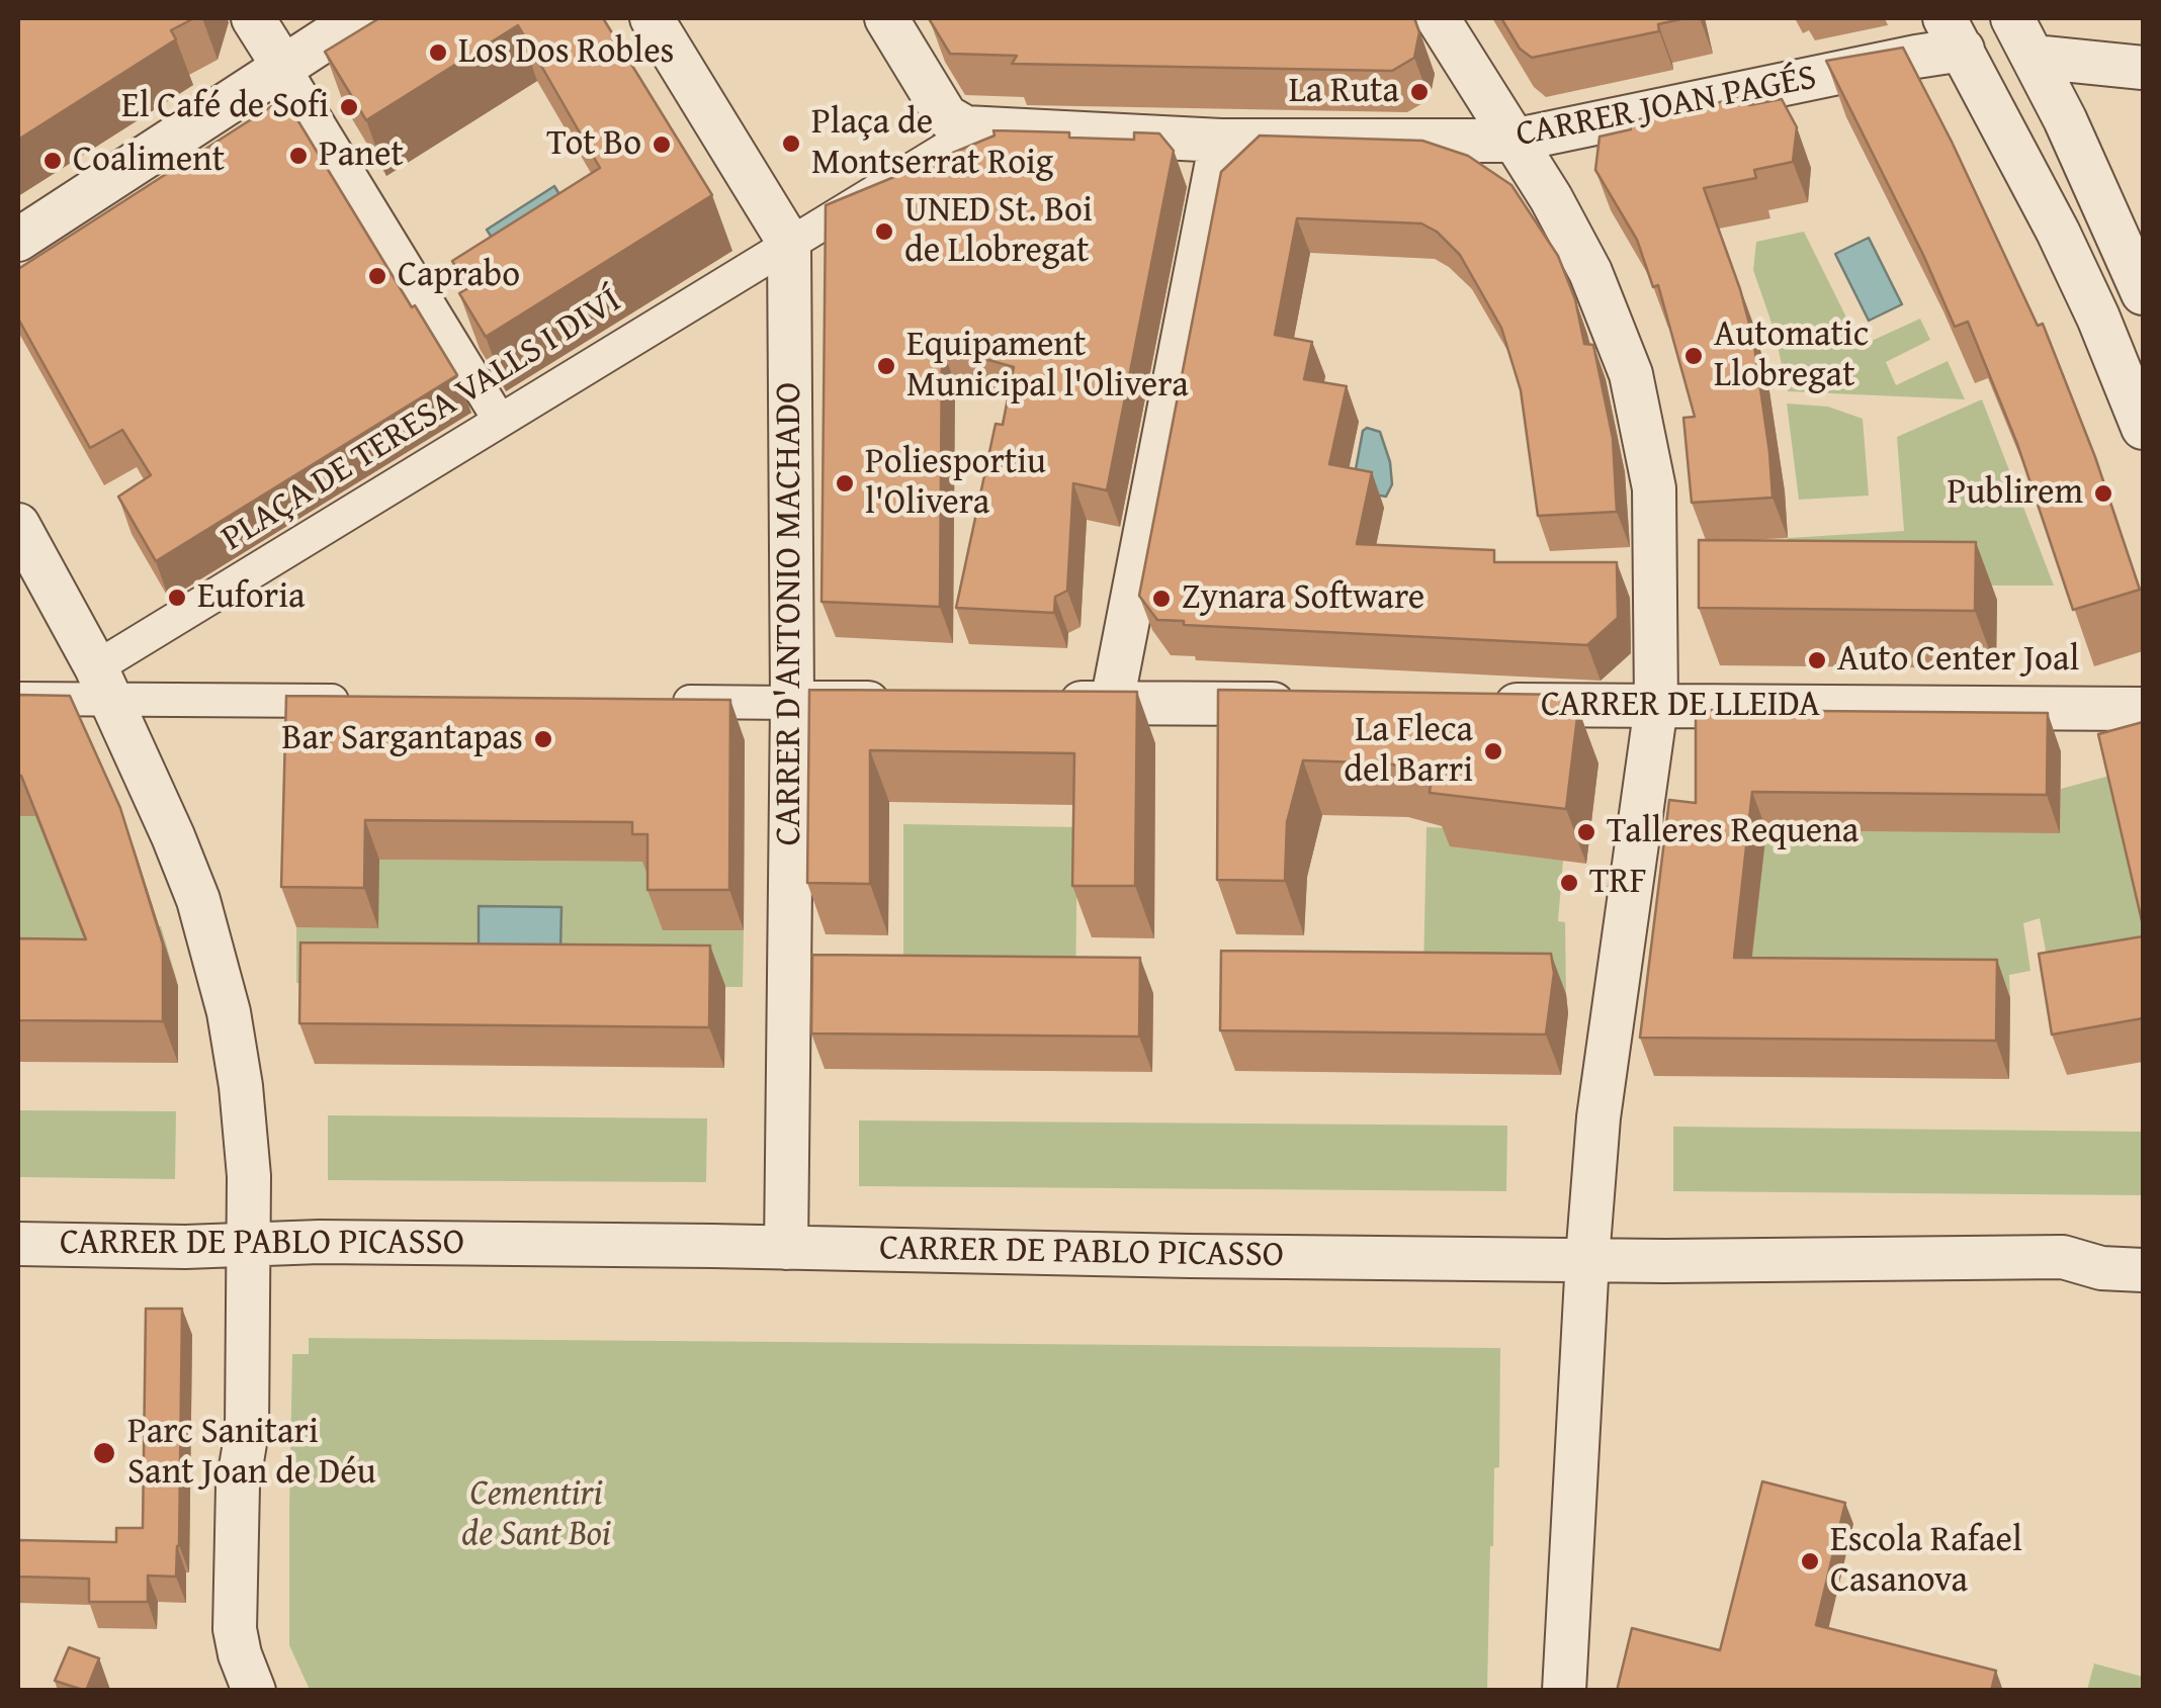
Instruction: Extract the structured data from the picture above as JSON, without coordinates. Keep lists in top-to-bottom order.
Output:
{
  "streets": {
    "street": [
      "CARRER JOAN PAGÉS",
      "PLAÇA DE TERESA VALLS I DIVÍ",
      "CARRER D'ANTONIO MACHADO",
      "CARRER DE LLEIDA",
      "CARRER DE PABLO PICASSO"
    ]
  },
  "crossings": [
    ["PLAÇA DE TERESA VALLS I DIVÍ", "CARRER D'ANTONIO MACHADO"],
    ["CARRER D'ANTONIO MACHADO", "CARRER DE PABLO PICASSO"]
  ],
  "parks": ["Cementiri de Sant Boi"],
  "places": [
    "Los Dos Robles",
    "La Ruta",
    "El Café de Sofi",
    "Plaça de Montserrat Roig",
    "Tot Bo",
    "Panet",
    "Coaliment",
    "UNED St. Boi de Llobregat",
    "Caprabo",
    "Automatic Llobregat",
    "Equipament Municipal l'Olivera",
    "Poliesportiu l'Olivera",
    "Publirem",
    "Euforia",
    "Zynara Software",
    "Auto Center Joal",
    "Bar Sargantapas",
    "La Fleca del Barri",
    "Talleres Requena",
    "TRF",
    "Parc Sanitari Sant Joan de Déu",
    "Escola Rafael Casanova"
  ]
}
